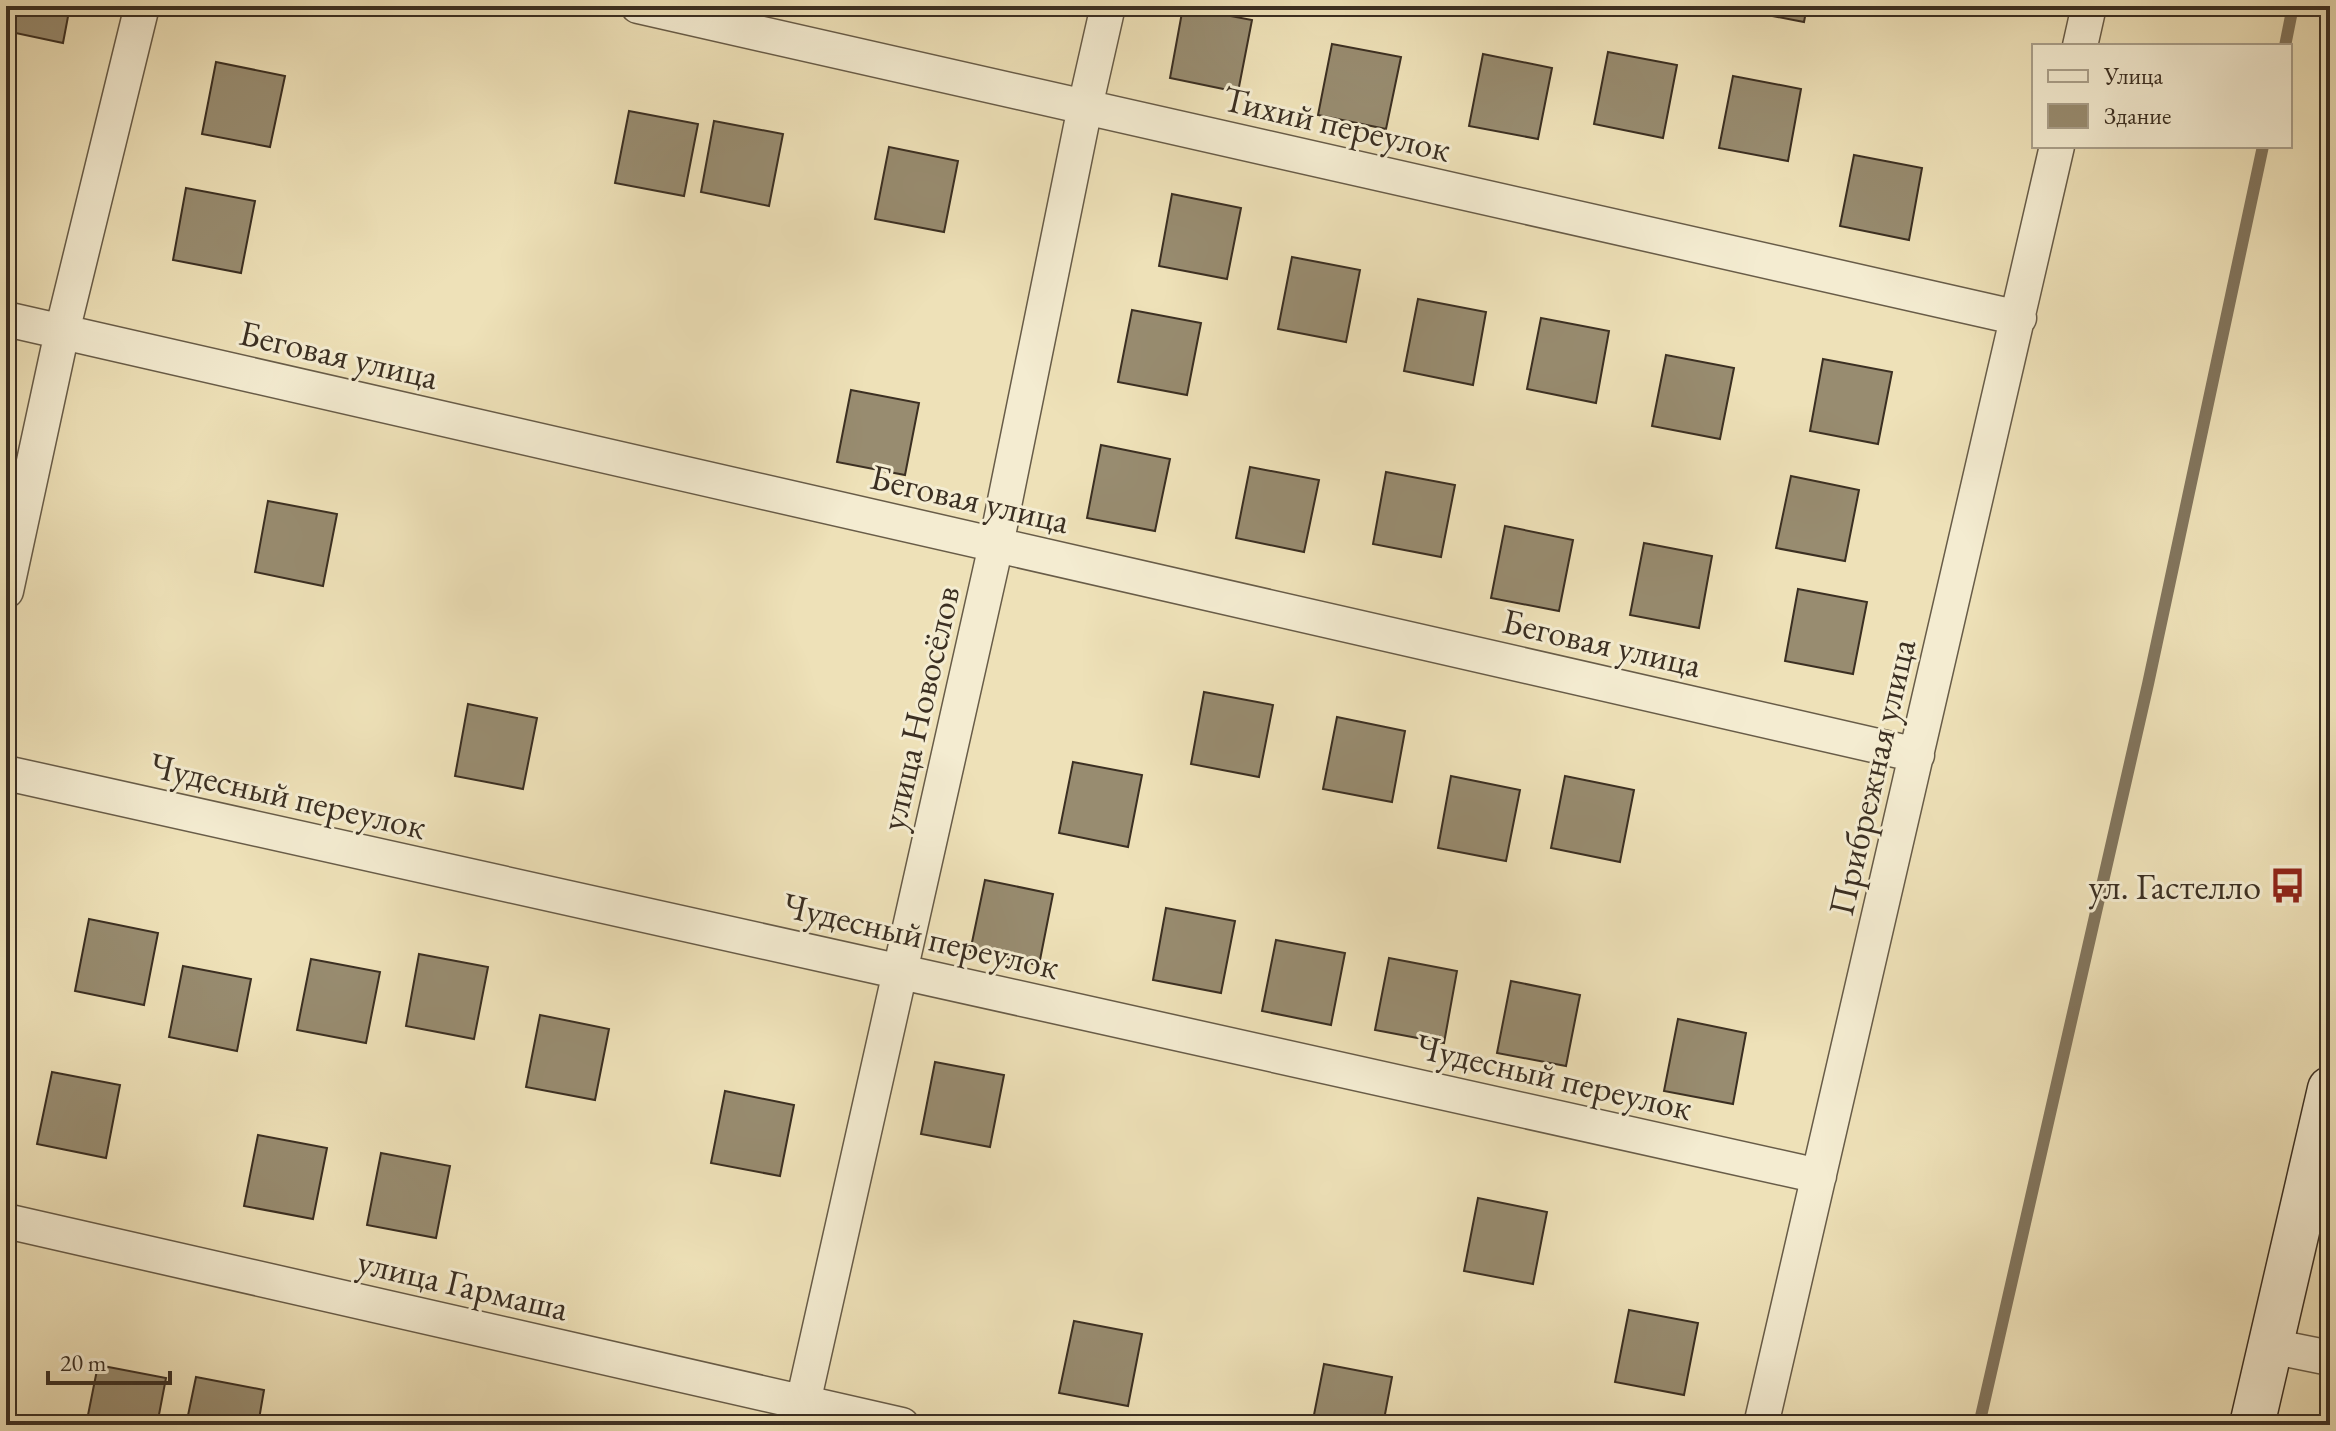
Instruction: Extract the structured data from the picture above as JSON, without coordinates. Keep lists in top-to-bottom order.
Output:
{
  "streets": {
    "street": [
      "Тихий переулок",
      "Беговая улица",
      "улица Новосёлов",
      "Прибрежная улица",
      "Чудесный переулок",
      "улица Гармаша"
    ]
  },
  "crossings": [
    ["Тихий переулок", "улица Новосёлов"],
    ["Тихий переулок", "Прибрежная улица"],
    ["Беговая улица", "улица Новосёлов"],
    ["Беговая улица", "Прибрежная улица"],
    ["улица Новосёлов", "Чудесный переулок"],
    ["улица Новосёлов", "улица Гармаша"],
    ["Прибрежная улица", "Чудесный переулок"]
  ],
  "places": {
    "bus stop": ["ул. Гастелло"]
  },
  "legend": ["Улица", "Здание"],
  "scale_bar": "20 m"
}
